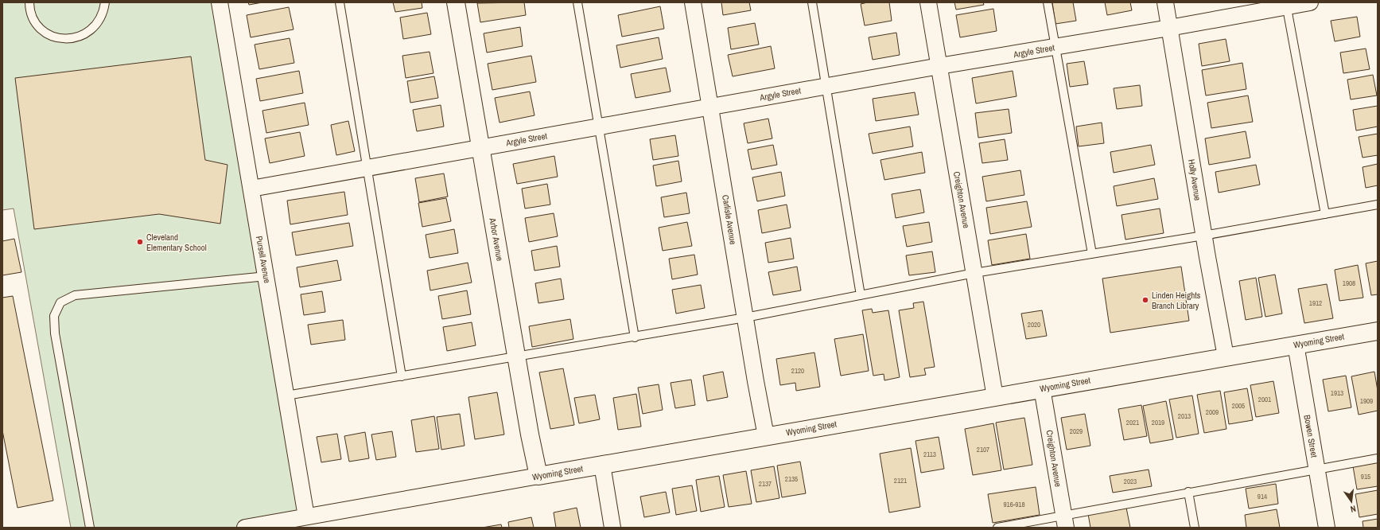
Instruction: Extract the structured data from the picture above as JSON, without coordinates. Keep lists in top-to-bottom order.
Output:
{
  "streets": {
    "street": [
      "Argyle Street",
      "Holly Avenue",
      "Creighton Avenue",
      "Carlisle Avenue",
      "Arbor Avenue",
      "Pursell Avenue",
      "Wyoming Street",
      "Bowen Street"
    ]
  },
  "crossings": [
    ["Argyle Street", "Holly Avenue"],
    ["Argyle Street", "Creighton Avenue"],
    ["Argyle Street", "Carlisle Avenue"],
    ["Argyle Street", "Arbor Avenue"],
    ["Argyle Street", "Pursell Avenue"],
    ["Holly Avenue", "Wyoming Street"],
    ["Creighton Avenue", "Wyoming Street"],
    ["Carlisle Avenue", "Wyoming Street"],
    ["Arbor Avenue", "Wyoming Street"],
    ["Pursell Avenue", "Wyoming Street"],
    ["Wyoming Street", "Bowen Street"]
  ],
  "places": ["Cleveland Elementary School", "Linden Heights Branch Library"],
  "house_numbers": [
    "1908",
    "1912",
    "2020",
    "2120",
    "1913",
    "2001",
    "1909",
    "2005",
    "2009",
    "2013",
    "2021",
    "2019",
    "2029",
    "2107",
    "2113",
    "915",
    "2135",
    "2121",
    "2023",
    "2137",
    "914",
    "916-918"
  ],
  "north": "bottom"
}
